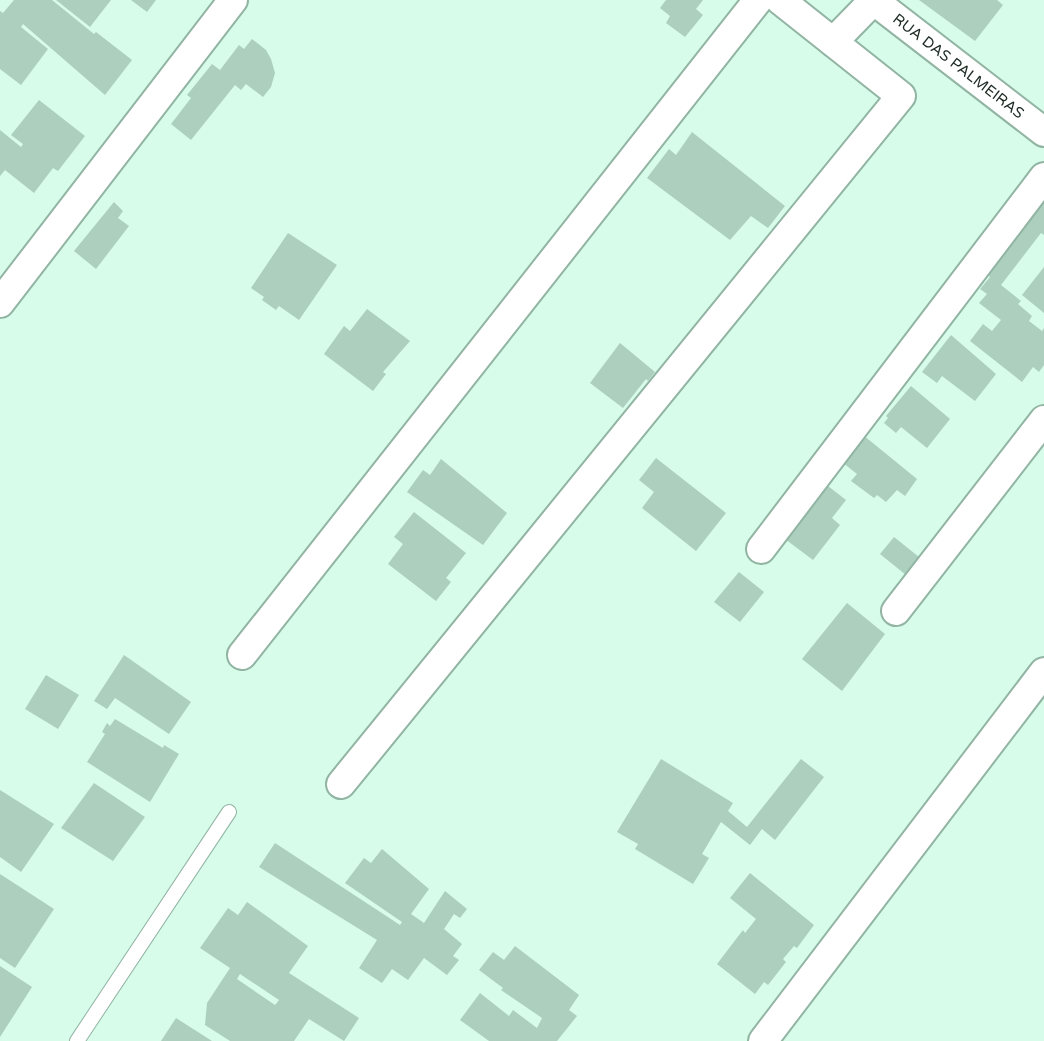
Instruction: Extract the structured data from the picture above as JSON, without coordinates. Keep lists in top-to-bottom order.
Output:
{
  "streets": {
    "street": ["RUA DAS PALMEIRAS"]
  }
}
